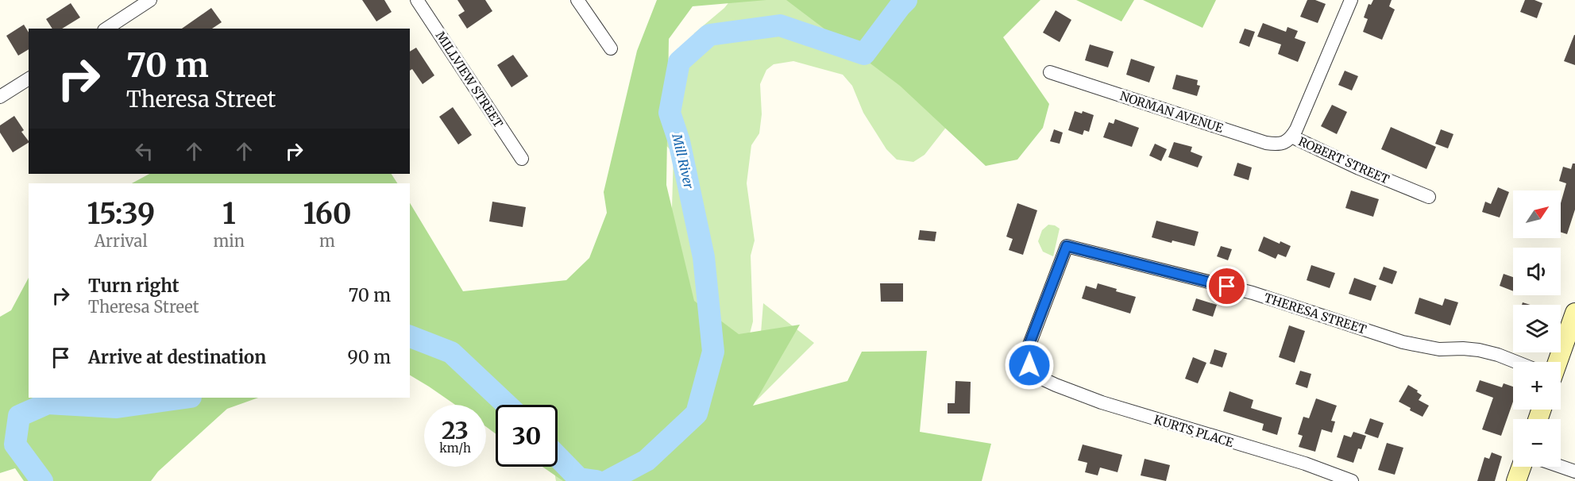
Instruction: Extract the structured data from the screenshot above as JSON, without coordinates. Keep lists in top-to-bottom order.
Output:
{
  "streets": {
    "street": [
      "MILLVIEW STREET",
      "NORMAN AVENUE",
      "ROBERT STREET",
      "THERESA STREET",
      "KURTS PLACE"
    ]
  },
  "crossings": [
    ["NORMAN AVENUE", "ROBERT STREET"],
    ["THERESA STREET", "KURTS PLACE"]
  ],
  "water": ["Mill River"],
  "north": "top right",
  "page": {
    "turn": ["70 m", "Theresa Street"],
    "eta": [
      "15:39",
      "Arrival",
      "1",
      "min",
      "160",
      "m"
    ],
    "map_buttons": ["+", "−"],
    "list": [
      {
        "name": "Turn right",
        "note": "Theresa Street",
        "value": "70 m"
      },
      {
        "name": "Arrive at destination",
        "value": "90 m"
      }
    ],
    "speed": "23 km/h",
    "limit": "30"
  }
}
